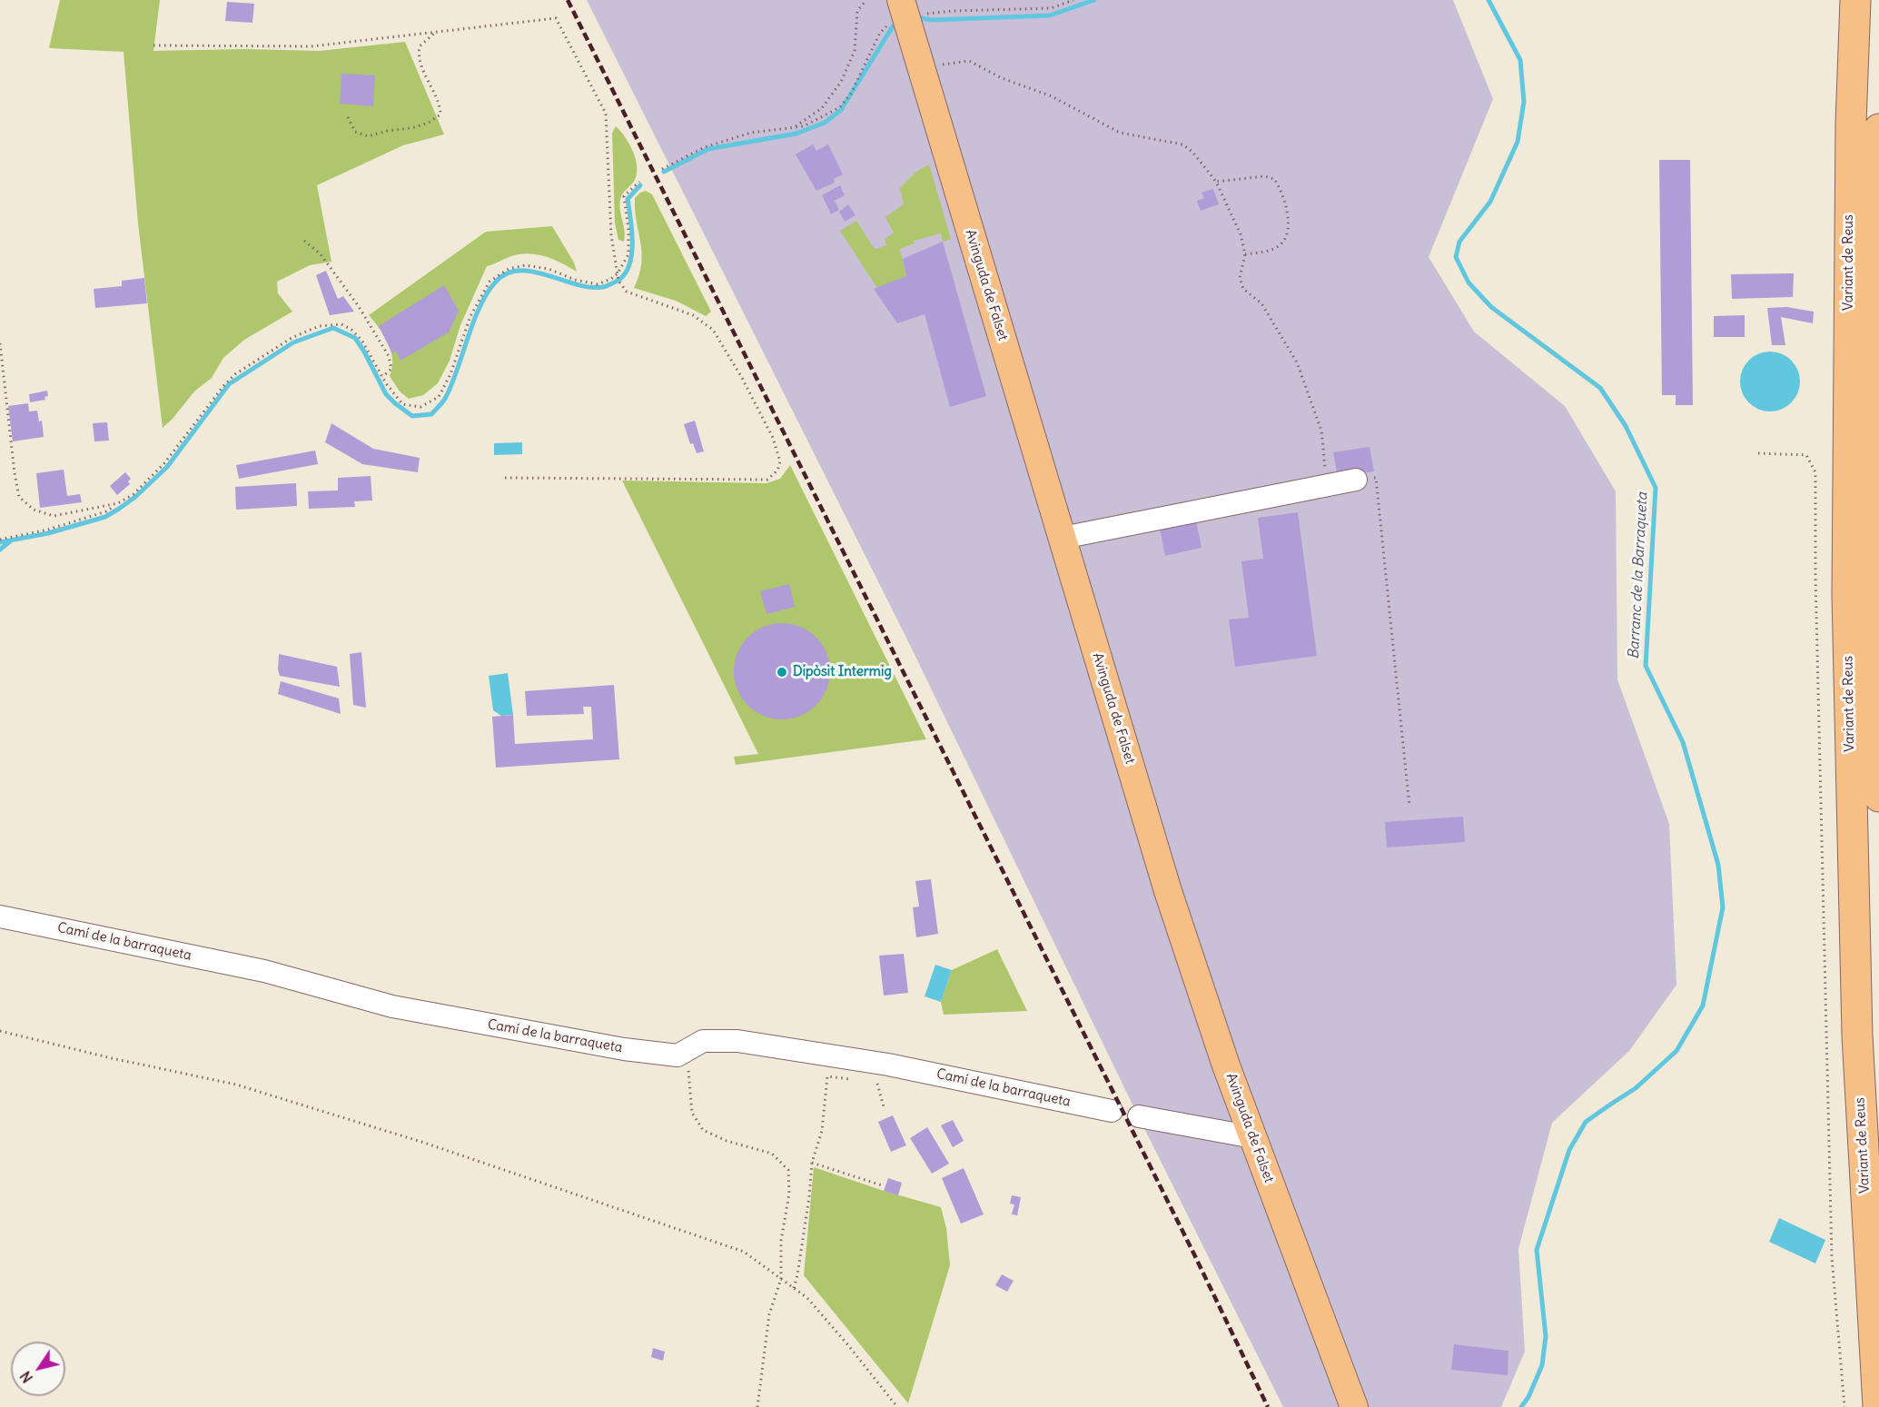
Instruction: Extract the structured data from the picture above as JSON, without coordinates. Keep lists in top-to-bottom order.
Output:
{
  "streets": {
    "highway": ["Variant de Reus"],
    "main road": ["Avinguda de Falset"],
    "street": ["Camí de la barraqueta"]
  },
  "water": ["Barranc de la Barraqueta"],
  "places": ["Dipòsit Intermig"],
  "north": "bottom left"
}
